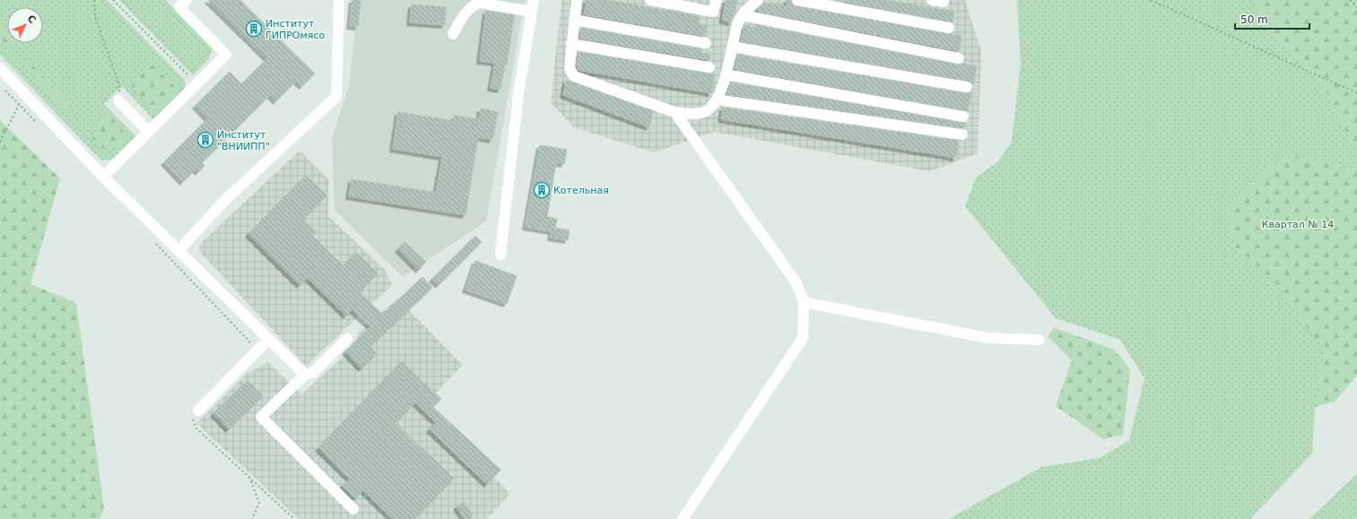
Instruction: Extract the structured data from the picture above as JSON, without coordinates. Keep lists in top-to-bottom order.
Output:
{
  "parks": ["Квартал № 14"],
  "places": {
    "building": ["Институт ГИПРОмясо", "Институт \"ВНИИПП\"", "Котельная"]
  },
  "scale_bar": "50 m",
  "north": "top right"
}
